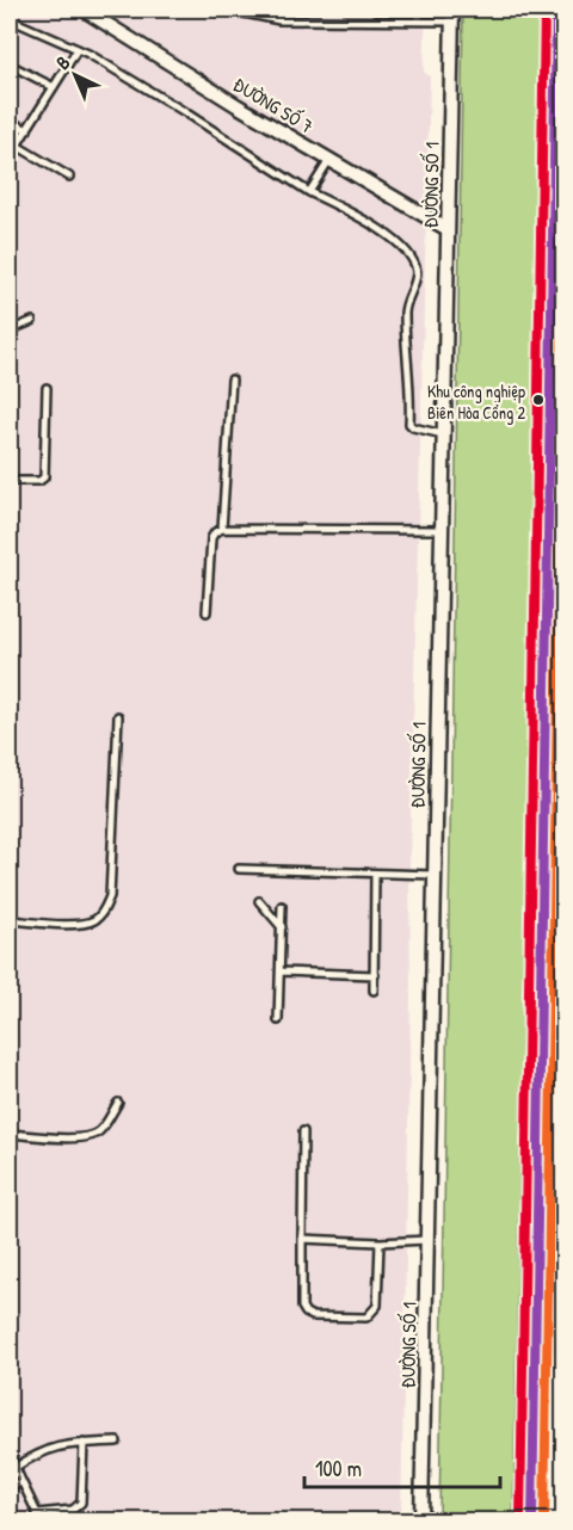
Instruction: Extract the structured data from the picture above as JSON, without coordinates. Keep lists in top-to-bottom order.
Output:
{
  "streets": {
    "street": ["ĐƯỜNG SỐ 7", "ĐƯỜNG SỐ 1"]
  },
  "crossings": [
    ["ĐƯỜNG SỐ 7", "ĐƯỜNG SỐ 1"]
  ],
  "places": ["Khu công nghiệp Biên Hòa Cổng 2"],
  "scale_bar": "100 m",
  "north": "top left"
}
